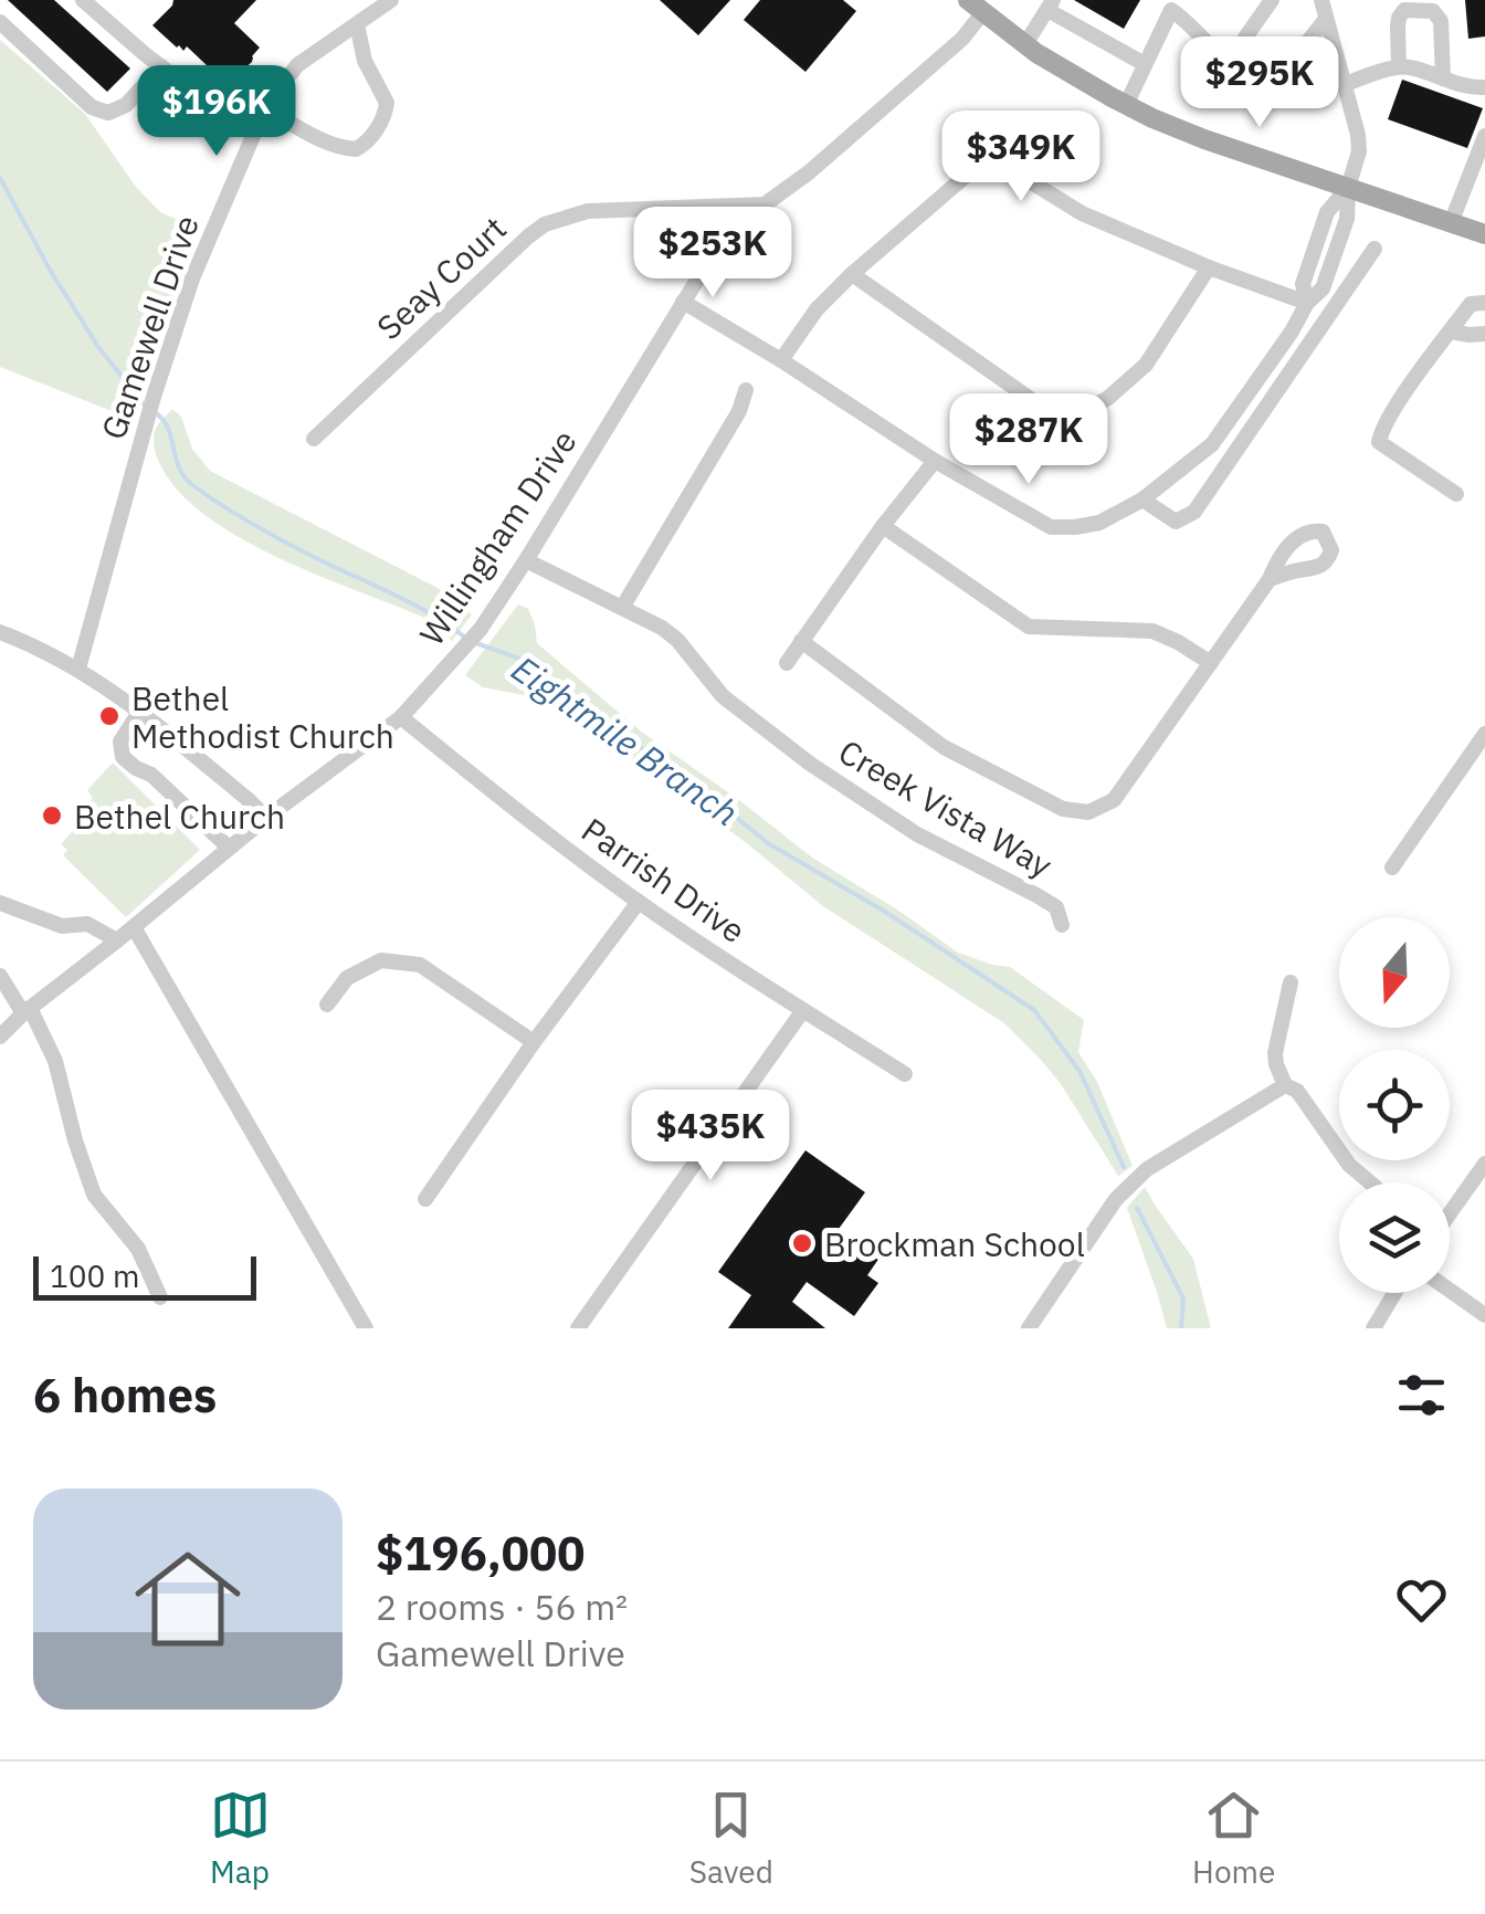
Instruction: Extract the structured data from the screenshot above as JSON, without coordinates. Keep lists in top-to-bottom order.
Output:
{
  "streets": {
    "street": [
      "Seay Court",
      "Gamewell Drive",
      "Willingham Drive",
      "Creek Vista Way",
      "Parrish Drive"
    ]
  },
  "crossings": [
    ["Seay Court", "Willingham Drive"],
    ["Willingham Drive", "Creek Vista Way"],
    ["Willingham Drive", "Parrish Drive"]
  ],
  "water": ["Eightmile Branch"],
  "places": ["Bethel Methodist Church", "Bethel Church", "Brockman School"],
  "scale_bar": "100 m",
  "north": "bottom",
  "page": {
    "price": [
      "$295K",
      "$196K",
      "$349K",
      "$253K",
      "$287K",
      "$435K"
    ],
    "scale": "100 m",
    "heading": "6 homes",
    "list": [
      {
        "name": "$196,000",
        "note": "2 rooms · 56 m² · Gamewell Drive"
      }
    ],
    "tabs": ["Map", "Saved", "Home"]
  }
}
